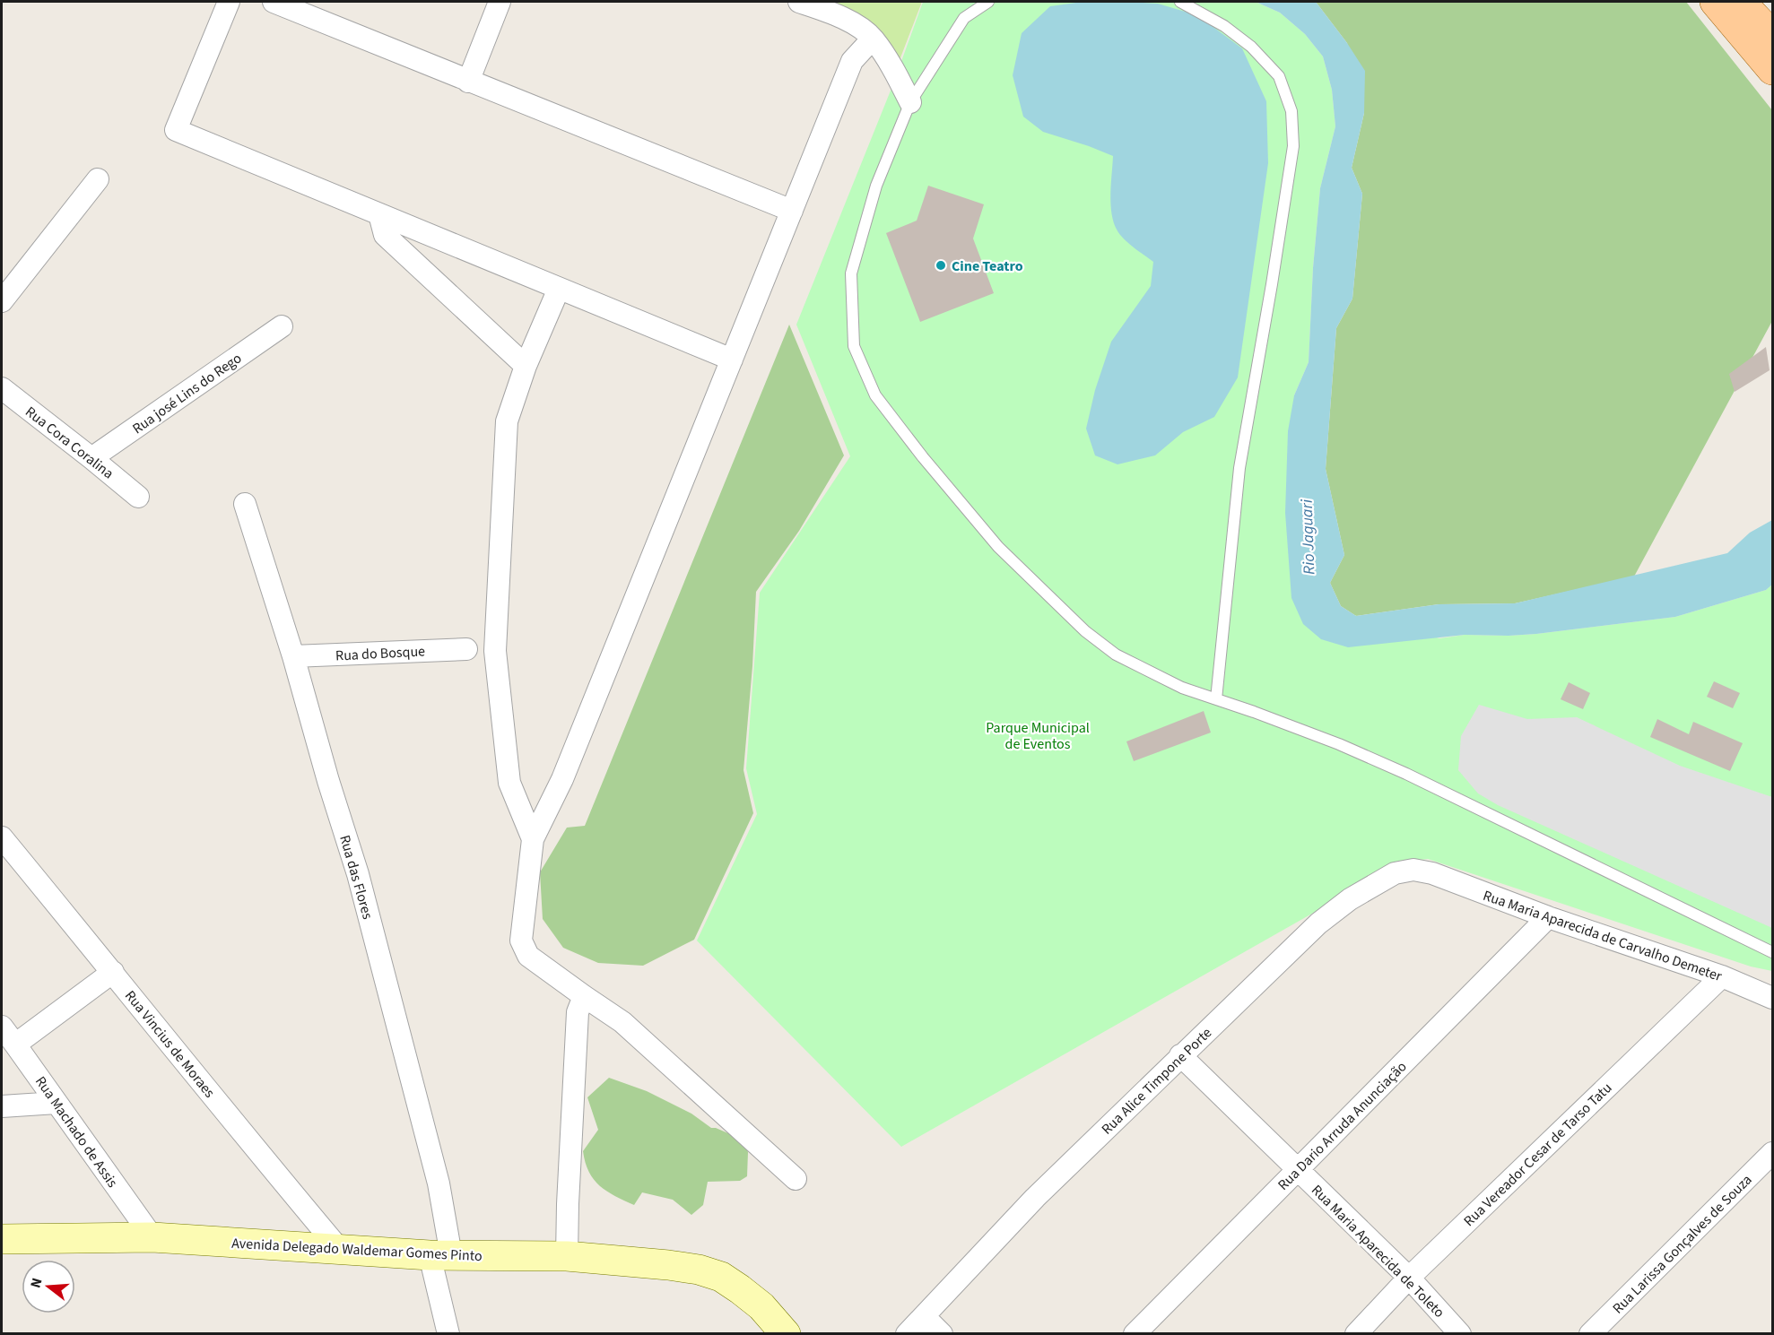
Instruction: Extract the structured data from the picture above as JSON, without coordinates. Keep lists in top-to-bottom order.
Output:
{
  "streets": {
    "street": [
      "Rua josé Lins do Rego",
      "Rua Cora Coralina",
      "Rua do Bosque",
      "Rua das Flores",
      "Rua Maria Aparecida de Carvalho Demeter",
      "Rua Vincius de Moraes",
      "Rua Alice Timpone Porte",
      "Rua Dario Arruda Anunciação",
      "Rua Machado de Assis",
      "Rua Vereador Cesar de Tarso Tatu",
      "Rua Larissa Gonçalves de Souza",
      "Avenida Delegado Waldemar Gomes Pinto",
      "Rua Maria Aparecida de Toleto"
    ]
  },
  "crossings": [
    ["Rua josé Lins do Rego", "Rua Cora Coralina"],
    ["Rua do Bosque", "Rua das Flores"],
    ["Rua das Flores", "Avenida Delegado Waldemar Gomes Pinto"],
    ["Rua Maria Aparecida de Carvalho Demeter", "Rua Alice Timpone Porte"],
    ["Rua Maria Aparecida de Carvalho Demeter", "Rua Dario Arruda Anunciação"],
    ["Rua Maria Aparecida de Carvalho Demeter", "Rua Vereador Cesar de Tarso Tatu"],
    ["Rua Vincius de Moraes", "Avenida Delegado Waldemar Gomes Pinto"],
    ["Rua Alice Timpone Porte", "Rua Maria Aparecida de Toleto"],
    ["Rua Dario Arruda Anunciação", "Rua Maria Aparecida de Toleto"],
    ["Rua Machado de Assis", "Avenida Delegado Waldemar Gomes Pinto"],
    ["Rua Vereador Cesar de Tarso Tatu", "Rua Maria Aparecida de Toleto"]
  ],
  "water": ["Rio Jaguari"],
  "parks": ["Parque Municipal de Eventos"],
  "places": ["Cine Teatro"],
  "north": "left"
}
